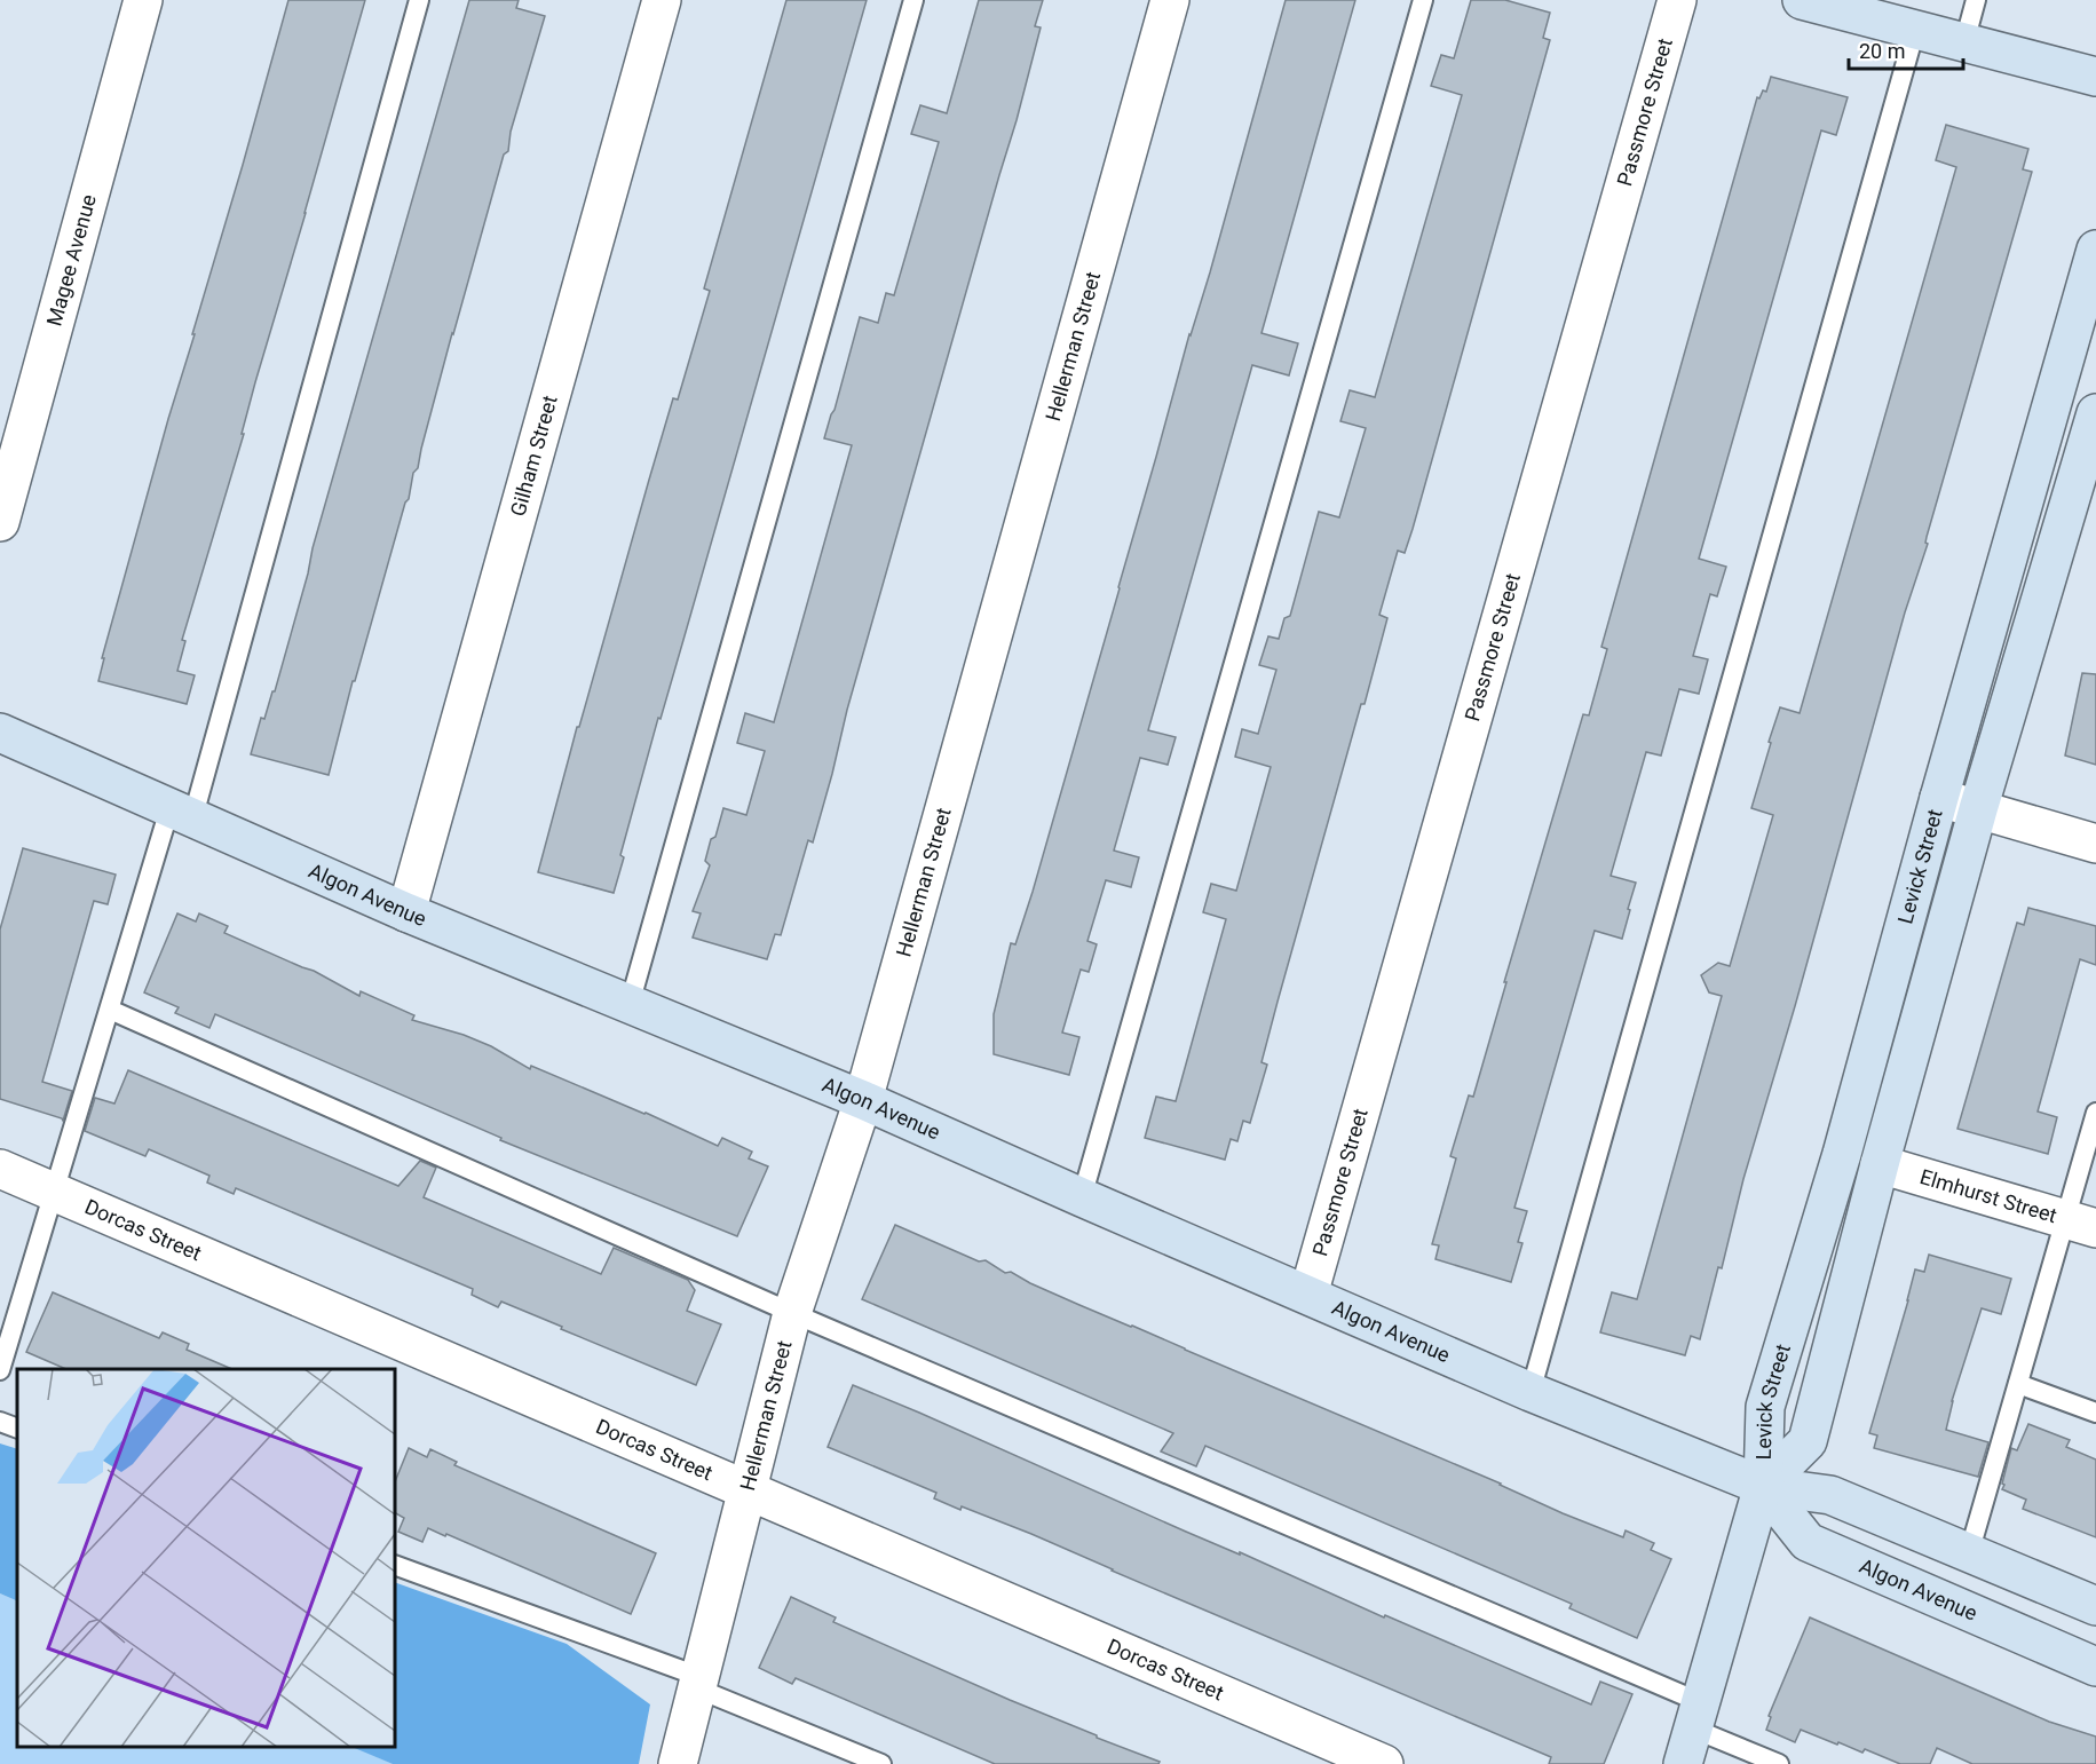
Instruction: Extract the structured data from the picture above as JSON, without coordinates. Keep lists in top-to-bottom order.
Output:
{
  "streets": {
    "street": [
      "Passmore Street",
      "Magee Avenue",
      "Hellerman Street",
      "Gilham Street",
      "Levick Street",
      "Algon Avenue",
      "Elmhurst Street",
      "Dorcas Street"
    ]
  },
  "crossings": [
    ["Passmore Street", "Algon Avenue"],
    ["Hellerman Street", "Algon Avenue"],
    ["Hellerman Street", "Dorcas Street"],
    ["Gilham Street", "Algon Avenue"],
    ["Levick Street", "Algon Avenue"],
    ["Levick Street", "Elmhurst Street"]
  ],
  "scale_bar": "20 m"
}
